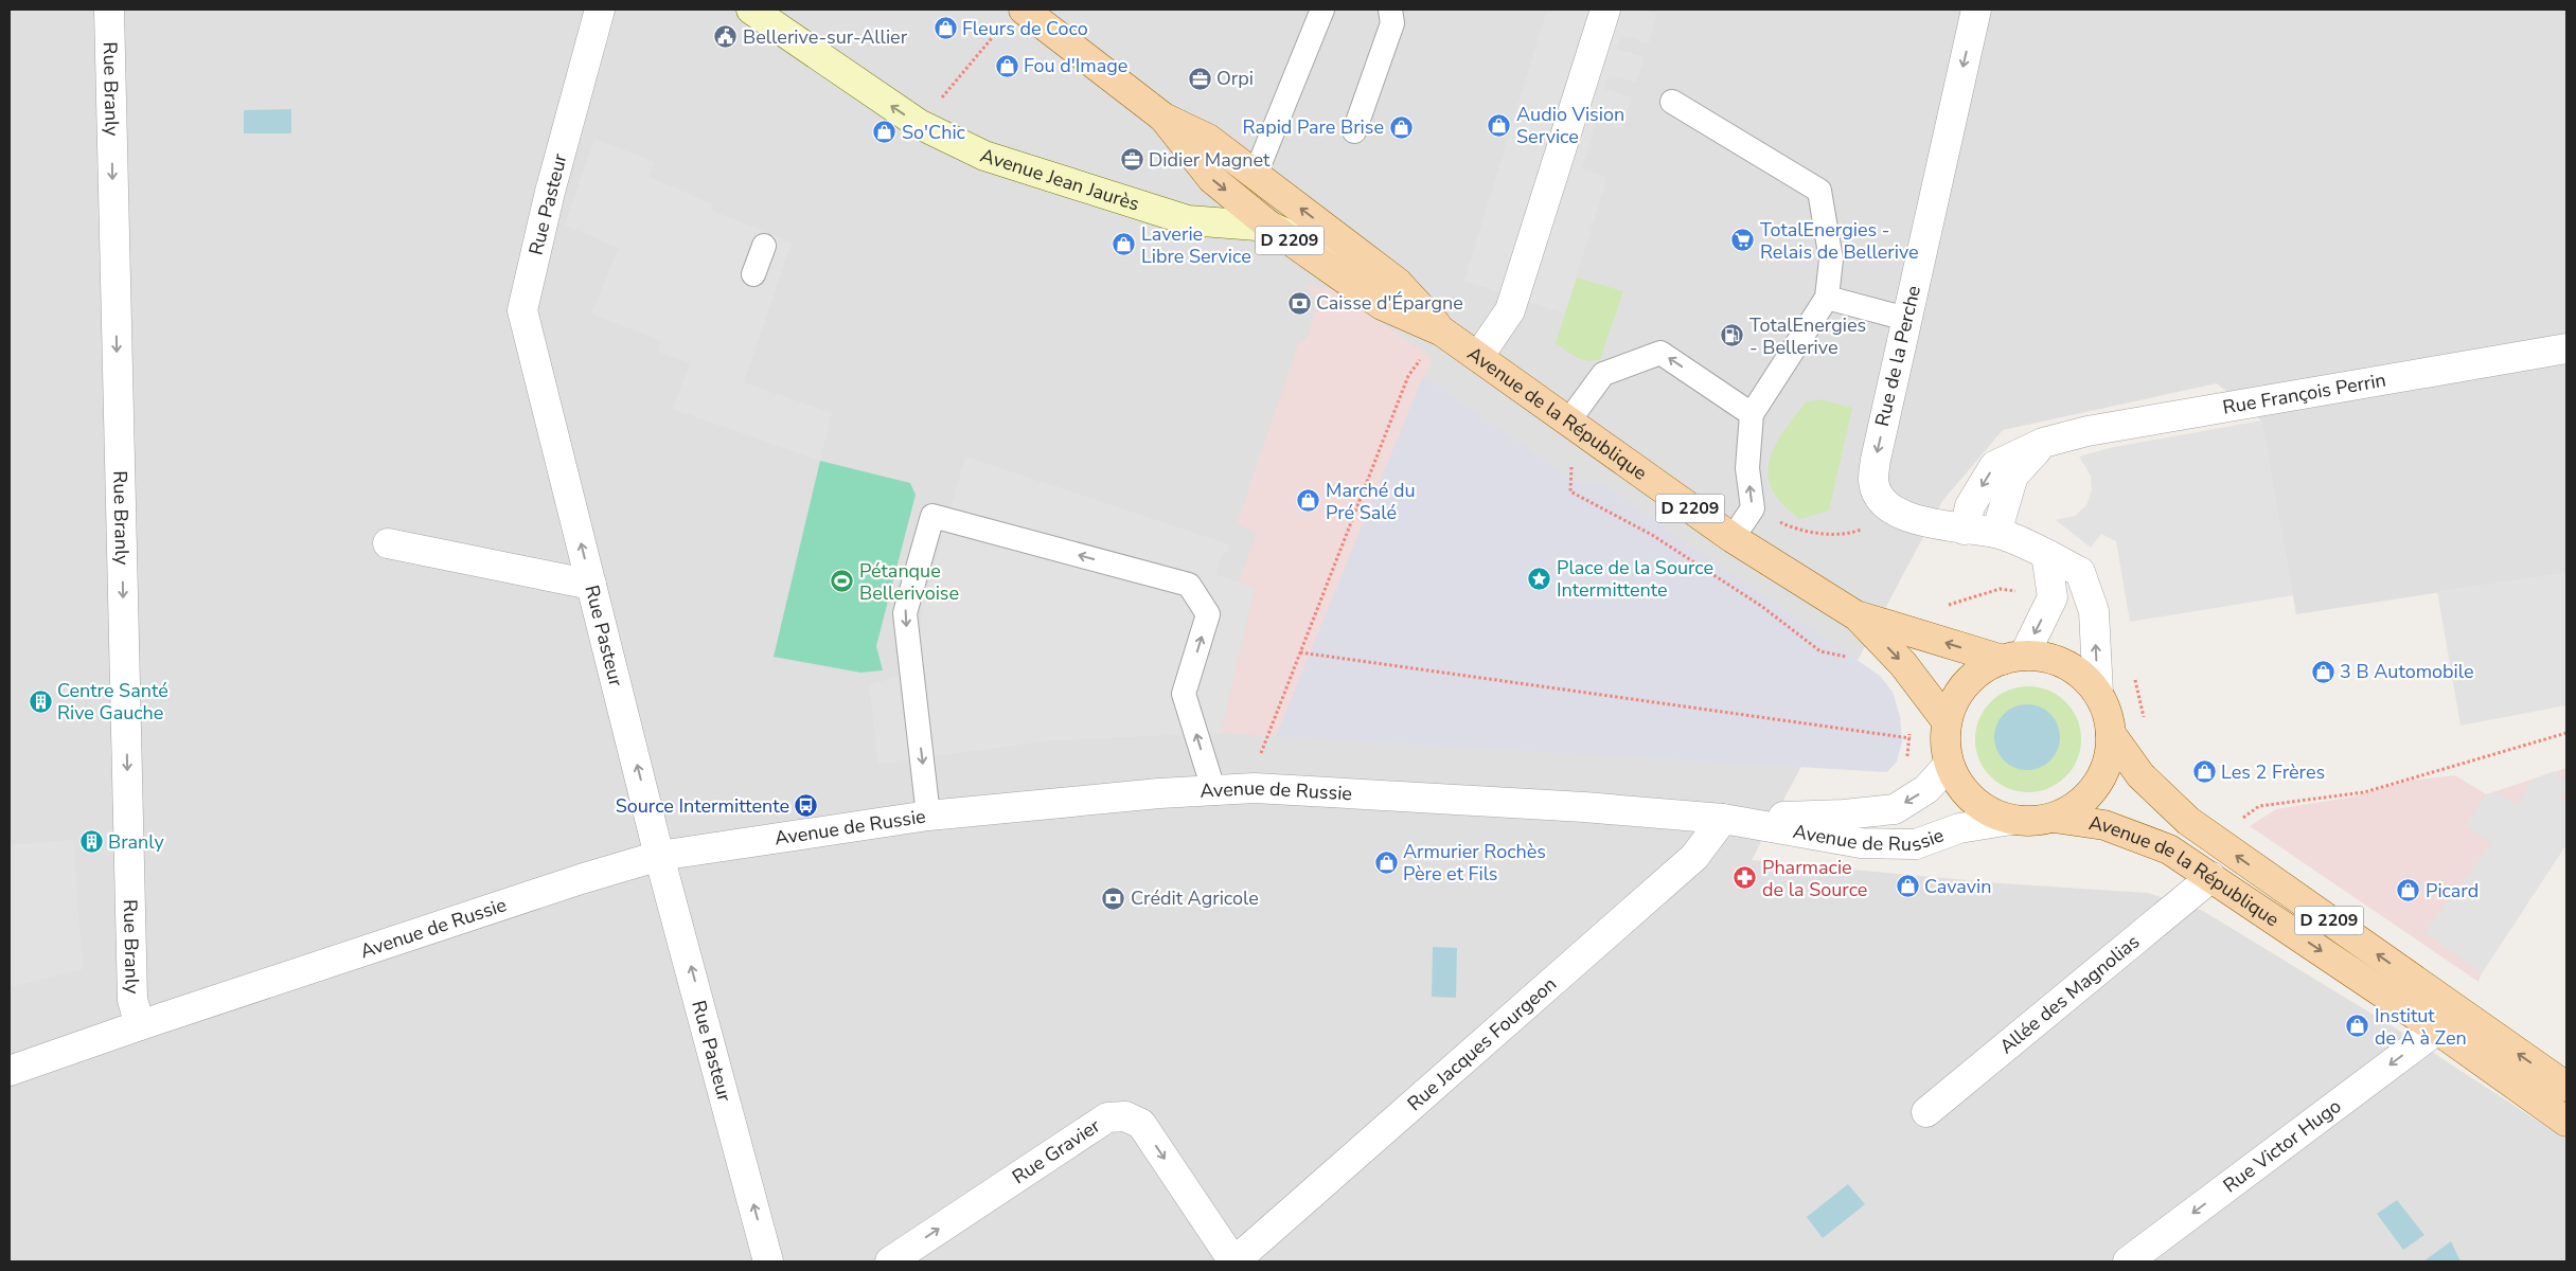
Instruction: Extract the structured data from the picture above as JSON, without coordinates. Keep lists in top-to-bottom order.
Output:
{
  "streets": {
    "main road": ["Avenue Jean Jaurès", "D 2209", "Avenue de la République"],
    "street": [
      "Rue Branly",
      "Rue Pasteur",
      "Rue de la Perche",
      "Rue François Perrin",
      "Avenue de Russie",
      "Allée des Magnolias",
      "Rue Jacques Fourgeon",
      "Rue Victor Hugo",
      "Rue Gravier"
    ]
  },
  "crossings": [
    ["Rue Branly", "Avenue de Russie"],
    ["Avenue Jean Jaurès", "D 2209"],
    ["Rue Pasteur", "Avenue de Russie"],
    ["D 2209", "Avenue de la République"],
    ["Rue de la Perche", "Rue François Perrin"],
    ["Rue de la Perche", "Avenue de la République"],
    ["Rue de la Perche", "Avenue de Russie"],
    ["Avenue de la République", "Avenue de Russie"],
    ["Avenue de la République", "Allée des Magnolias"],
    ["Avenue de la République", "Rue Victor Hugo"],
    ["Avenue de Russie", "Rue Jacques Fourgeon"],
    ["Rue Jacques Fourgeon", "Rue Gravier"]
  ],
  "one_way": ["Rue Branly", "Rue Pasteur", "Rue Victor Hugo"],
  "places": {
    "shop": [
      "Fleurs de Coco",
      "Fou d'Image",
      "Audio Vision Service",
      "Rapid Pare Brise",
      "So'Chic",
      "Laverie Libre Service",
      "Marché du Pré Salé",
      "3 B Automobile",
      "Les 2 Frères",
      "Armurier Rochès Père et Fils",
      "Cavavin",
      "Picard",
      "Institut de A à Zen"
    ],
    "public building": ["Bellerive-sur-Allier"],
    "office": ["Orpi", "Didier Magnet"],
    "supermarket": ["TotalEnergies - Relais de Bellerive"],
    "bank": ["Caisse d'Épargne", "Crédit Agricole"],
    "fuel station": ["TotalEnergies - Bellerive"],
    "place": ["Place de la Source Intermittente"],
    "sports": ["Pétanque Bellerivoise"],
    "building": ["Centre Santé Rive Gauche", "Branly"],
    "bus stop": ["Source Intermittente"],
    "pharmacy": ["Pharmacie de la Source"]
  }
}
